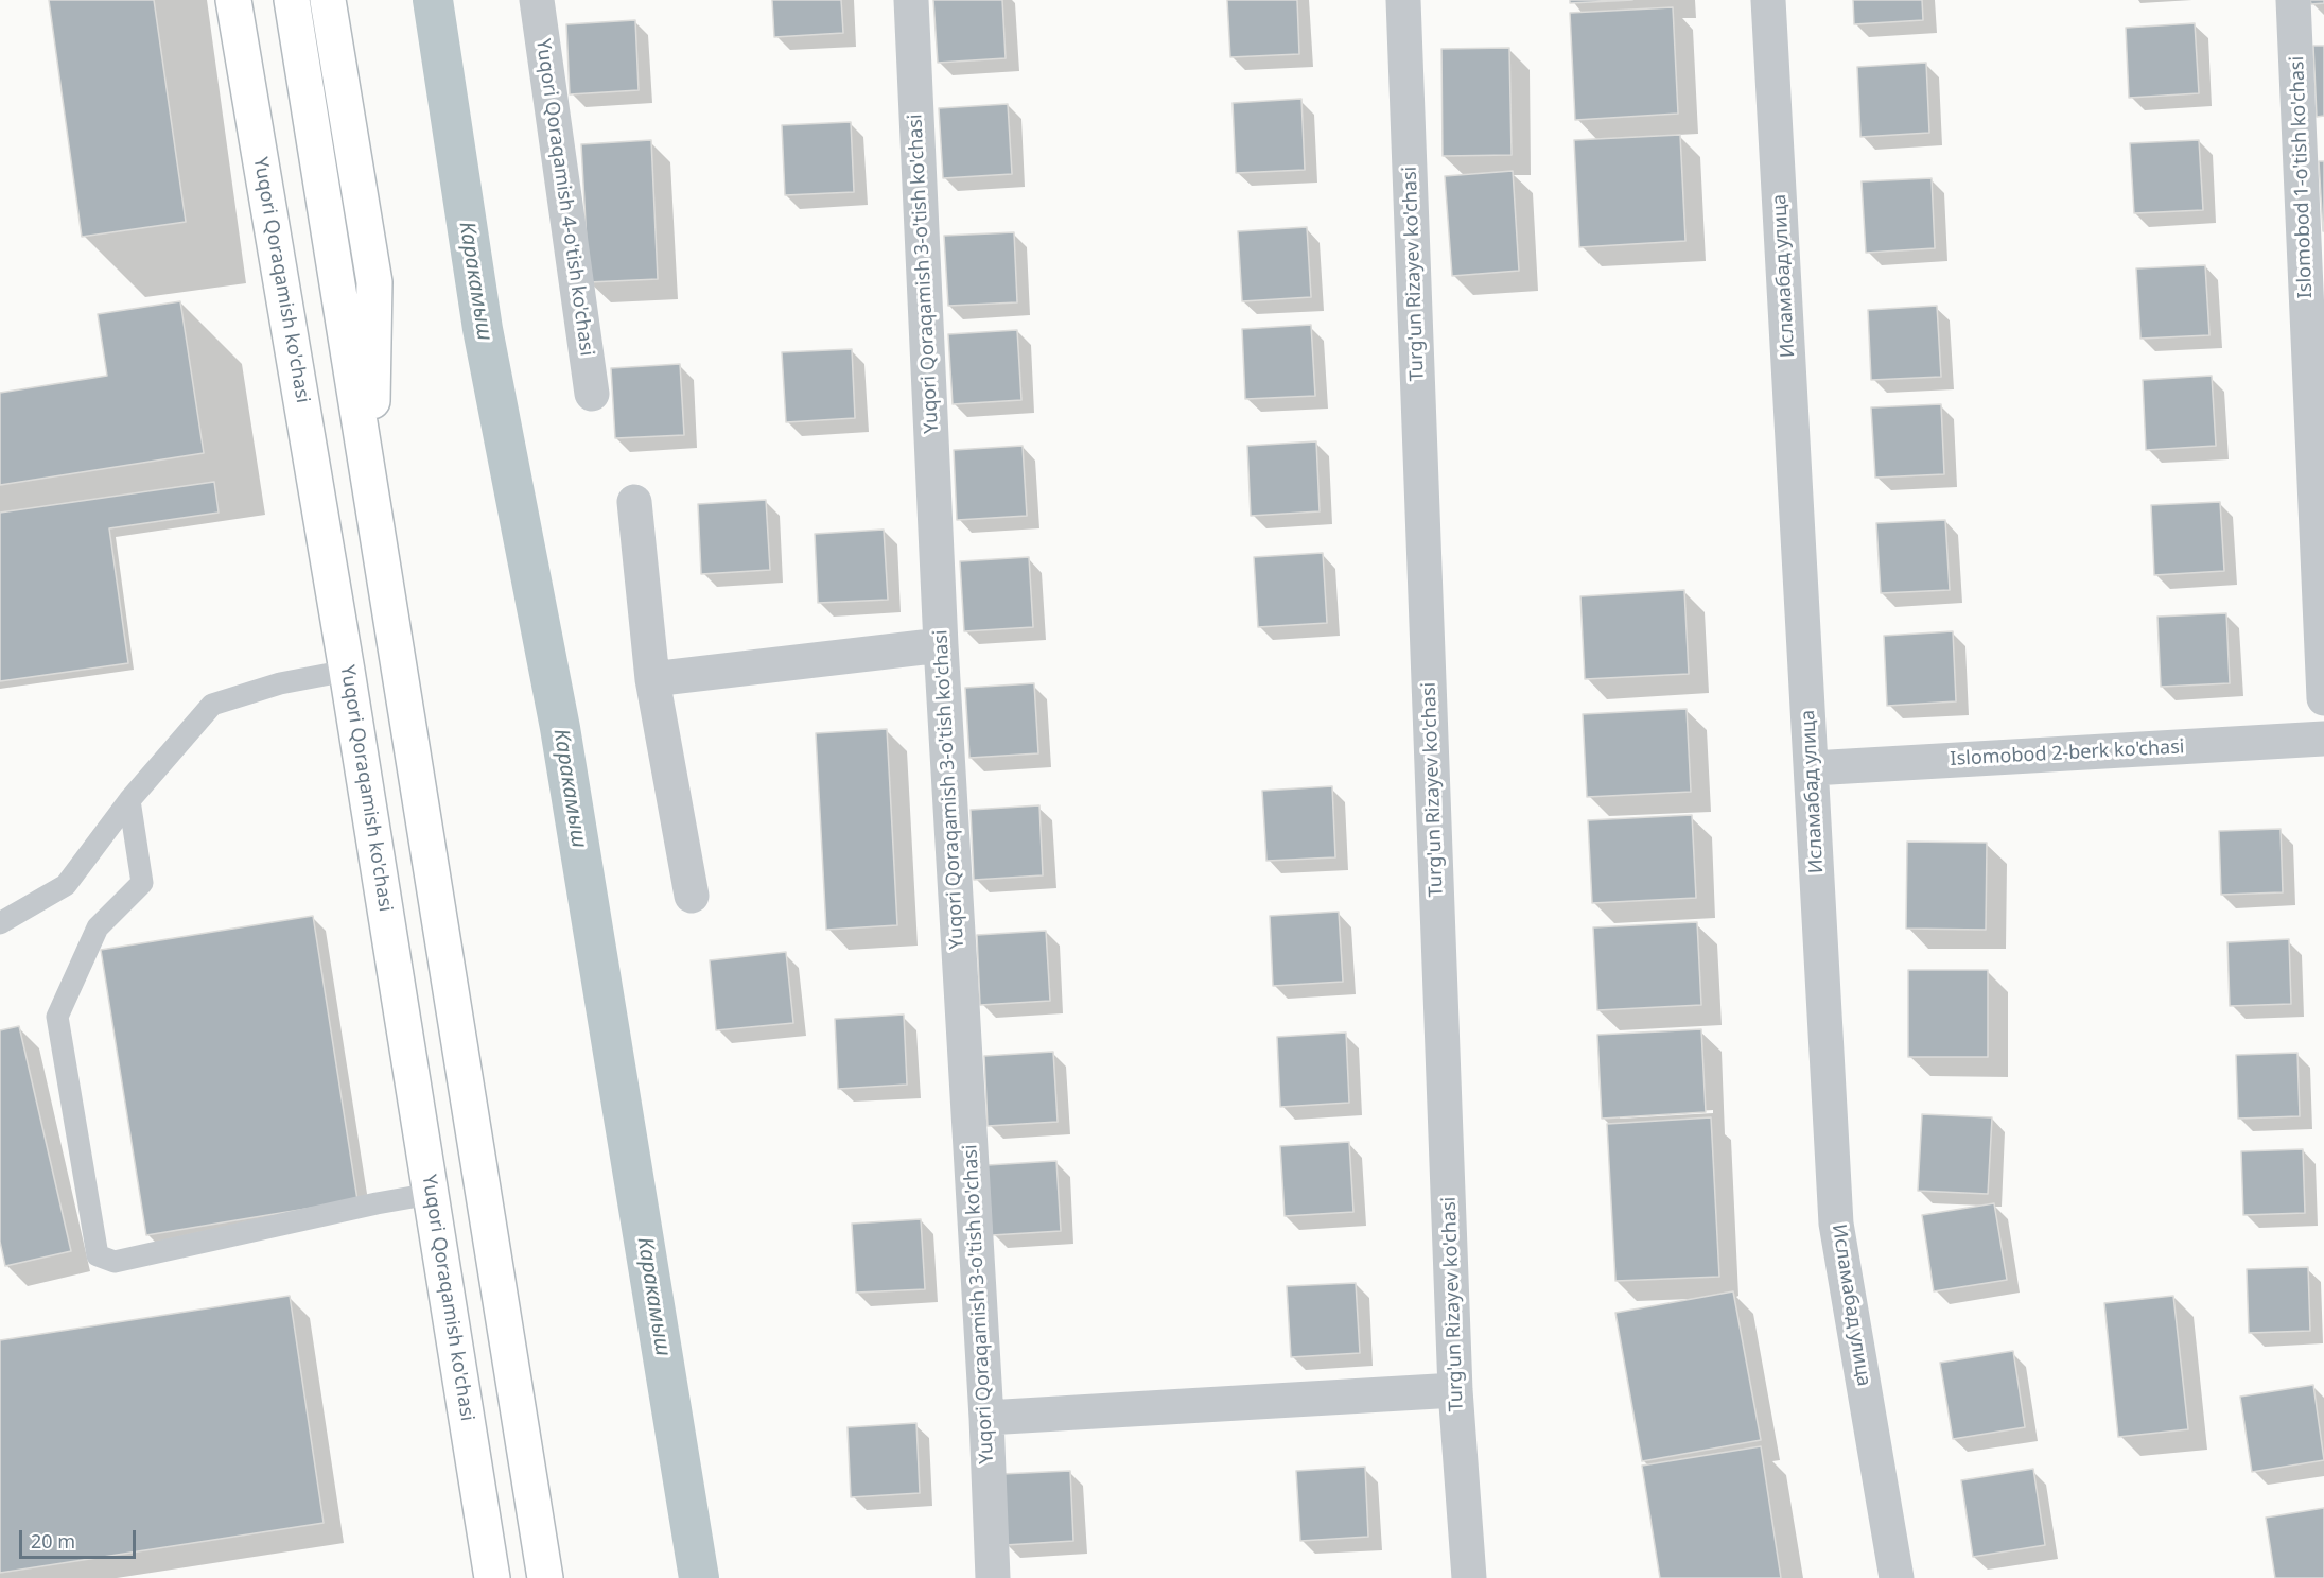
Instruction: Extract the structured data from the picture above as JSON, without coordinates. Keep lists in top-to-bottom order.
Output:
{
  "streets": {
    "main road": ["Yuqori Qoraqamish ko'chasi"],
    "street": [
      "Islomobod 1-o'tish ko'chasi",
      "Yuqori Qoraqamish 4-o'tish ko'chasi",
      "Yuqori Qoraqamish 3-o'tish ko'chasi",
      "Turg'un Rizayev ko'chasi",
      "Исламабад улица",
      "Islomobod 2-berk ko'chasi"
    ]
  },
  "crossings": [
    ["Исламабад улица", "Islomobod 2-berk ko'chasi"]
  ],
  "water": ["Каракамыш"],
  "scale_bar": "20 m"
}
